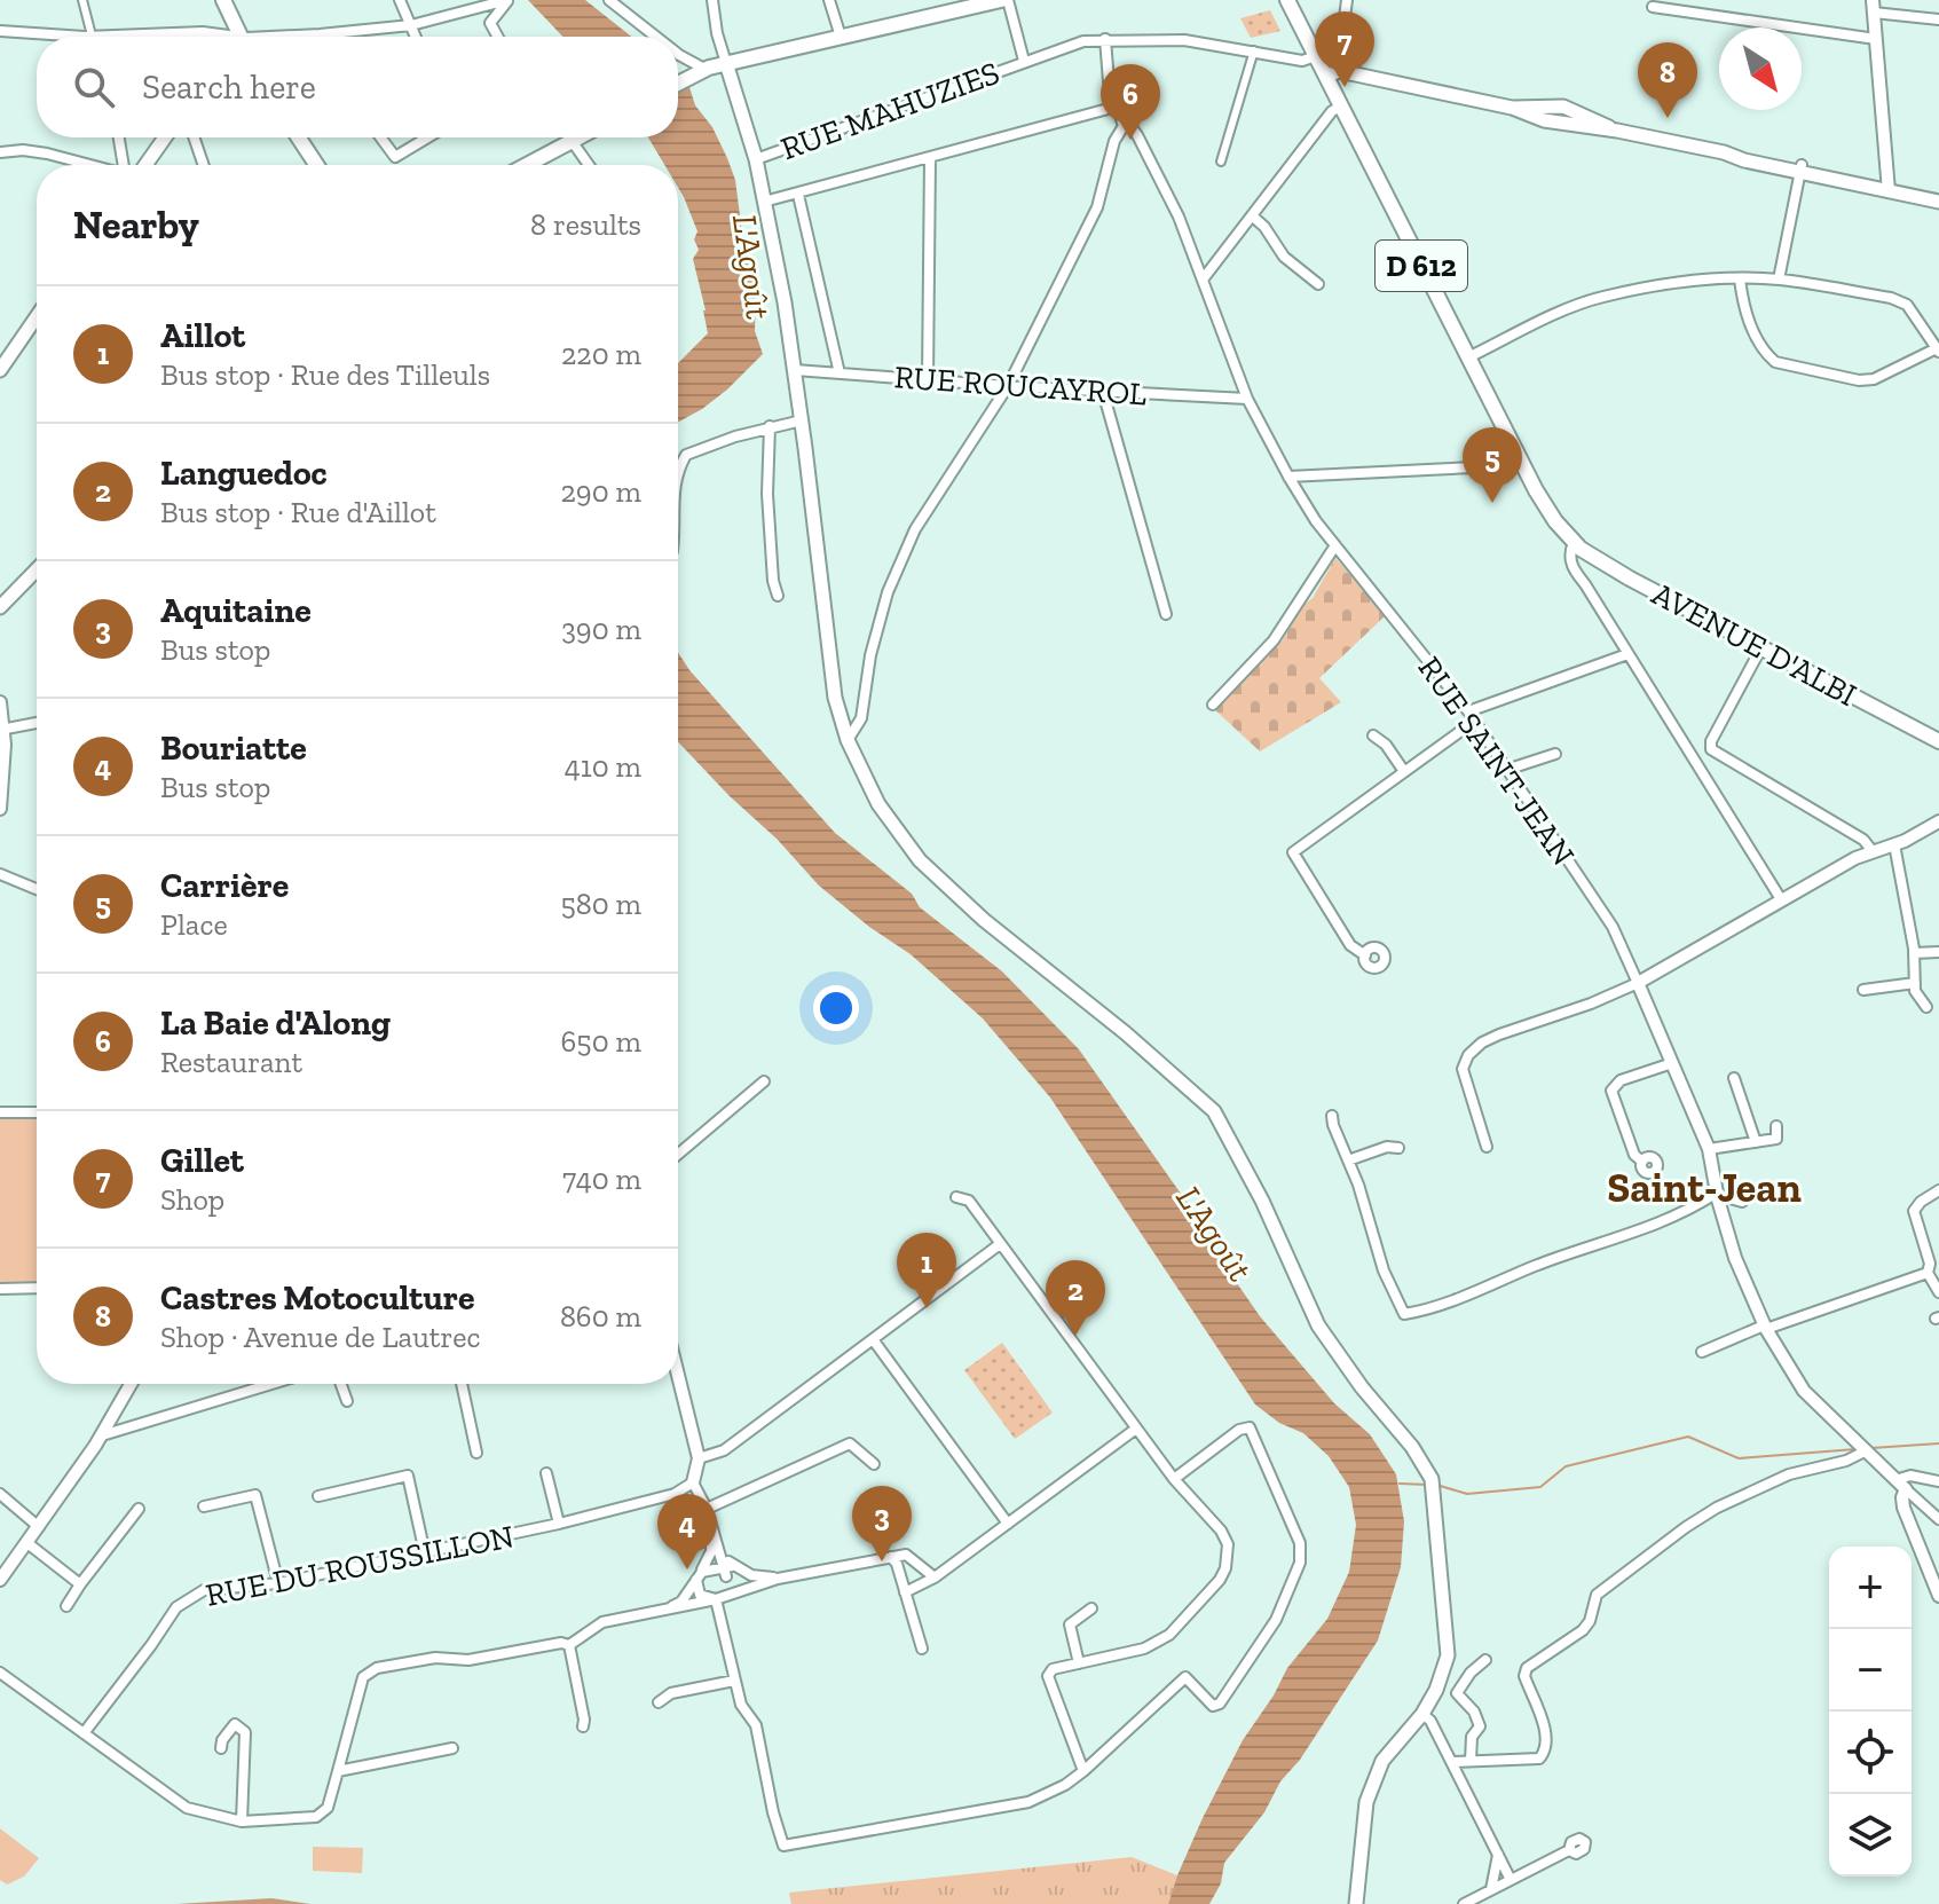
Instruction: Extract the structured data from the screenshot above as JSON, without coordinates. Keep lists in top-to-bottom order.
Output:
{
  "streets": {
    "main road": ["D 612", "AVENUE D'ALBI"],
    "street": [
      "RUE MAHUZIES",
      "RUE ROUCAYROL",
      "RUE SAINT-JEAN",
      "RUE DU ROUSSILLON"
    ]
  },
  "crossings": [
    ["RUE MAHUZIES", "D 612"],
    ["RUE MAHUZIES", "RUE SAINT-JEAN"],
    ["D 612", "AVENUE D'ALBI"],
    ["RUE ROUCAYROL", "RUE SAINT-JEAN"]
  ],
  "districts": ["Saint-Jean"],
  "water": ["L'Agoût"],
  "north": "bottom right",
  "page": {
    "pins": [
      "7",
      "8",
      "6",
      "5",
      "1",
      "2",
      "3",
      "4"
    ],
    "search": "Search here",
    "heading": ["Nearby", "8 results"],
    "list": [
      {
        "mark": "1",
        "name": "Aillot",
        "note": "Bus stop · Rue des Tilleuls",
        "value": "220 m"
      },
      {
        "mark": "2",
        "name": "Languedoc",
        "note": "Bus stop · Rue d'Aillot",
        "value": "290 m"
      },
      {
        "mark": "3",
        "name": "Aquitaine",
        "note": "Bus stop",
        "value": "390 m"
      },
      {
        "mark": "4",
        "name": "Bouriatte",
        "note": "Bus stop",
        "value": "410 m"
      },
      {
        "mark": "5",
        "name": "Carrière",
        "note": "Place",
        "value": "580 m"
      },
      {
        "mark": "6",
        "name": "La Baie d'Along",
        "note": "Restaurant",
        "value": "650 m"
      },
      {
        "mark": "7",
        "name": "Gillet",
        "note": "Shop",
        "value": "740 m"
      },
      {
        "mark": "8",
        "name": "Castres Motoculture",
        "note": "Shop · Avenue de Lautrec",
        "value": "860 m"
      }
    ],
    "map_buttons": ["+", "−"]
  }
}
